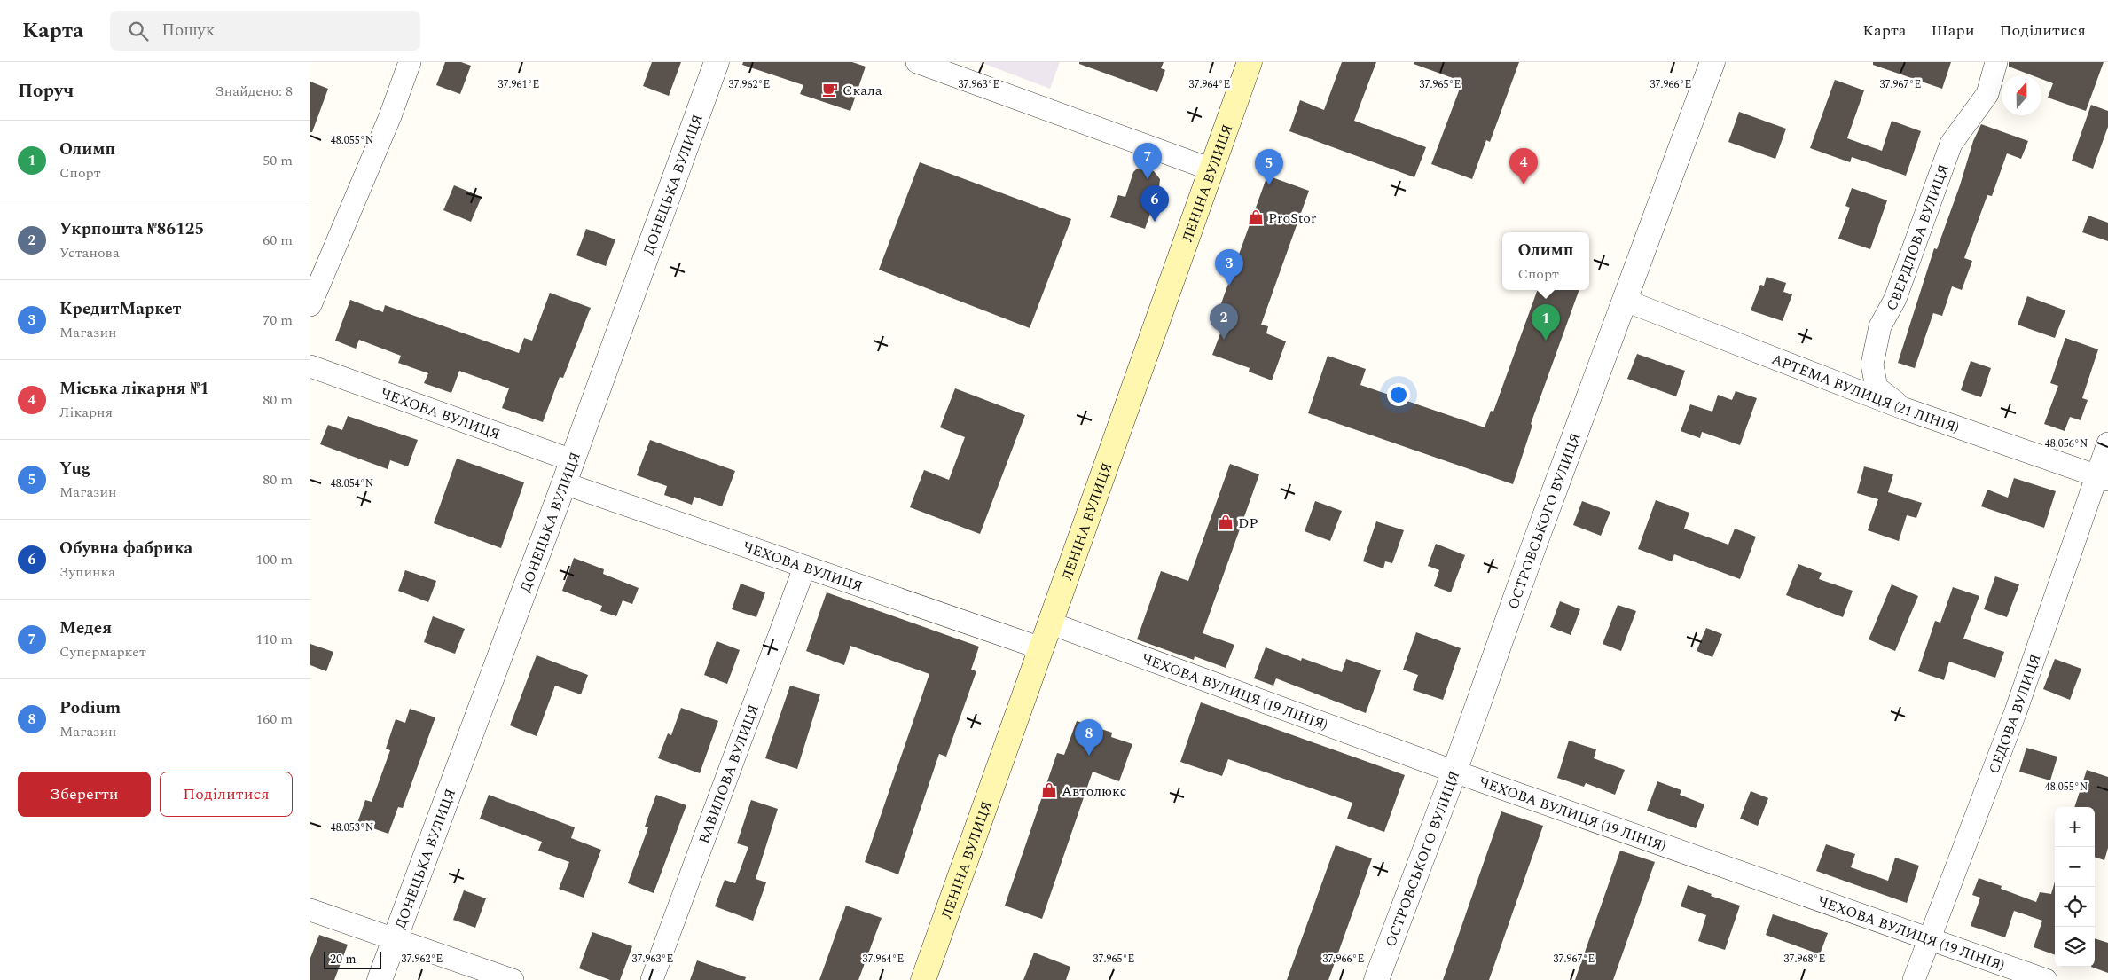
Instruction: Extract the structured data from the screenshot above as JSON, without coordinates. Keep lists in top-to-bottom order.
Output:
{
  "streets": {
    "main road": ["ЛЕНІНА ВУЛИЦЯ"],
    "street": [
      "ДОНЕЦЬКА ВУЛИЦЯ",
      "СВЕРДЛОВА ВУЛИЦЯ",
      "АРТЕМА ВУЛИЦЯ (21 ЛIНIЯ)",
      "ЧЕХОВА ВУЛИЦЯ",
      "ОСТРОВСЬКОГО ВУЛИЦЯ",
      "ЧЕХОВА ВУЛИЦЯ (19 ЛIНIЯ)",
      "СЕДОВА ВУЛИЦЯ",
      "ВАВИЛОВА ВУЛИЦЯ"
    ]
  },
  "crossings": [
    ["ЛЕНІНА ВУЛИЦЯ", "ЧЕХОВА ВУЛИЦЯ"],
    ["ЛЕНІНА ВУЛИЦЯ", "ЧЕХОВА ВУЛИЦЯ (19 ЛIНIЯ)"],
    ["ДОНЕЦЬКА ВУЛИЦЯ", "ЧЕХОВА ВУЛИЦЯ"],
    ["СВЕРДЛОВА ВУЛИЦЯ", "АРТЕМА ВУЛИЦЯ (21 ЛIНIЯ)"],
    ["АРТЕМА ВУЛИЦЯ (21 ЛIНIЯ)", "ОСТРОВСЬКОГО ВУЛИЦЯ"],
    ["АРТЕМА ВУЛИЦЯ (21 ЛIНIЯ)", "СЕДОВА ВУЛИЦЯ"],
    ["ЧЕХОВА ВУЛИЦЯ", "ВАВИЛОВА ВУЛИЦЯ"],
    ["ОСТРОВСЬКОГО ВУЛИЦЯ", "ЧЕХОВА ВУЛИЦЯ (19 ЛIНIЯ)"],
    ["ЧЕХОВА ВУЛИЦЯ (19 ЛIНIЯ)", "СЕДОВА ВУЛИЦЯ"]
  ],
  "places": {
    "cafe": ["Скала"],
    "shop": ["ProStor", "DP", "Автолюкс"]
  },
  "scale_bar": "20 m",
  "north": "top",
  "page": {
    "header": "Карта",
    "search": "Пошук",
    "nav": ["Карта", "Шари", "Поділитися"],
    "heading": ["Поруч", "Знайдено: 8"],
    "list": [
      {
        "mark": "1",
        "name": "Олимп",
        "note": "Спорт",
        "value": "50 m"
      },
      {
        "mark": "2",
        "name": "Укрпошта №86125",
        "note": "Установа",
        "value": "60 m"
      },
      {
        "mark": "3",
        "name": "КредитМаркет",
        "note": "Магазин",
        "value": "70 m"
      },
      {
        "mark": "4",
        "name": "Міська лікарня №1",
        "note": "Лікарня",
        "value": "80 m"
      },
      {
        "mark": "5",
        "name": "Yug",
        "note": "Магазин",
        "value": "80 m"
      },
      {
        "mark": "6",
        "name": "Обувна фабрика",
        "note": "Зупинка",
        "value": "100 m"
      },
      {
        "mark": "7",
        "name": "Медея",
        "note": "Супермаркет",
        "value": "110 m"
      },
      {
        "mark": "8",
        "name": "Podium",
        "note": "Магазин",
        "value": "160 m"
      }
    ],
    "pins": [
      "7",
      "4",
      "5",
      "6",
      "3",
      "2",
      "1",
      "8"
    ],
    "popup": ["Олимп", "Спорт"],
    "buttons": ["Зберегти", "Поділитися"],
    "map_buttons": ["+", "−"],
    "scale": "20 m"
  },
  "coordinates": [
    "37.961°E",
    "37.962°E",
    "37.963°E",
    "37.964°E",
    "37.965°E",
    "37.966°E",
    "37.967°E",
    "48.055°N",
    "48.056°N",
    "48.054°N",
    "48.053°N",
    "37.968°E"
  ]
}
